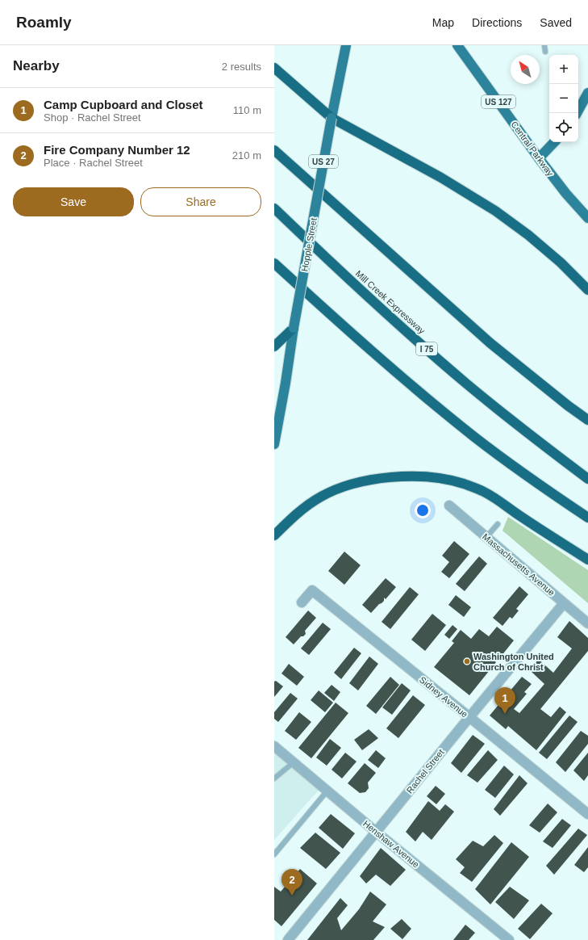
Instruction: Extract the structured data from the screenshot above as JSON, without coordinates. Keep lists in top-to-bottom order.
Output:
{
  "streets": {
    "highway": ["Mill Creek Expressway", "I 75"],
    "main road": [
      "US 127",
      "Central Parkway",
      "US 27",
      "Hopple Street"
    ],
    "street": [
      "Massachusetts Avenue",
      "Sidney Avenue",
      "Rachel Street",
      "Henshaw Avenue"
    ]
  },
  "crossings": [
    ["Massachusetts Avenue", "Rachel Street"],
    ["Sidney Avenue", "Rachel Street"],
    ["Rachel Street", "Henshaw Avenue"]
  ],
  "places": ["Washington United Church of Christ"],
  "north": "top left",
  "page": {
    "header": "Roamly",
    "nav": ["Map", "Directions", "Saved"],
    "heading": ["Nearby", "2 results"],
    "map_buttons": ["+", "−"],
    "list": [
      {
        "mark": "1",
        "name": "Camp Cupboard and Closet",
        "note": "Shop · Rachel Street",
        "value": "110 m"
      },
      {
        "mark": "2",
        "name": "Fire Company Number 12",
        "note": "Place · Rachel Street",
        "value": "210 m"
      }
    ],
    "buttons": ["Save", "Share"],
    "pins": ["1", "2"]
  }
}
